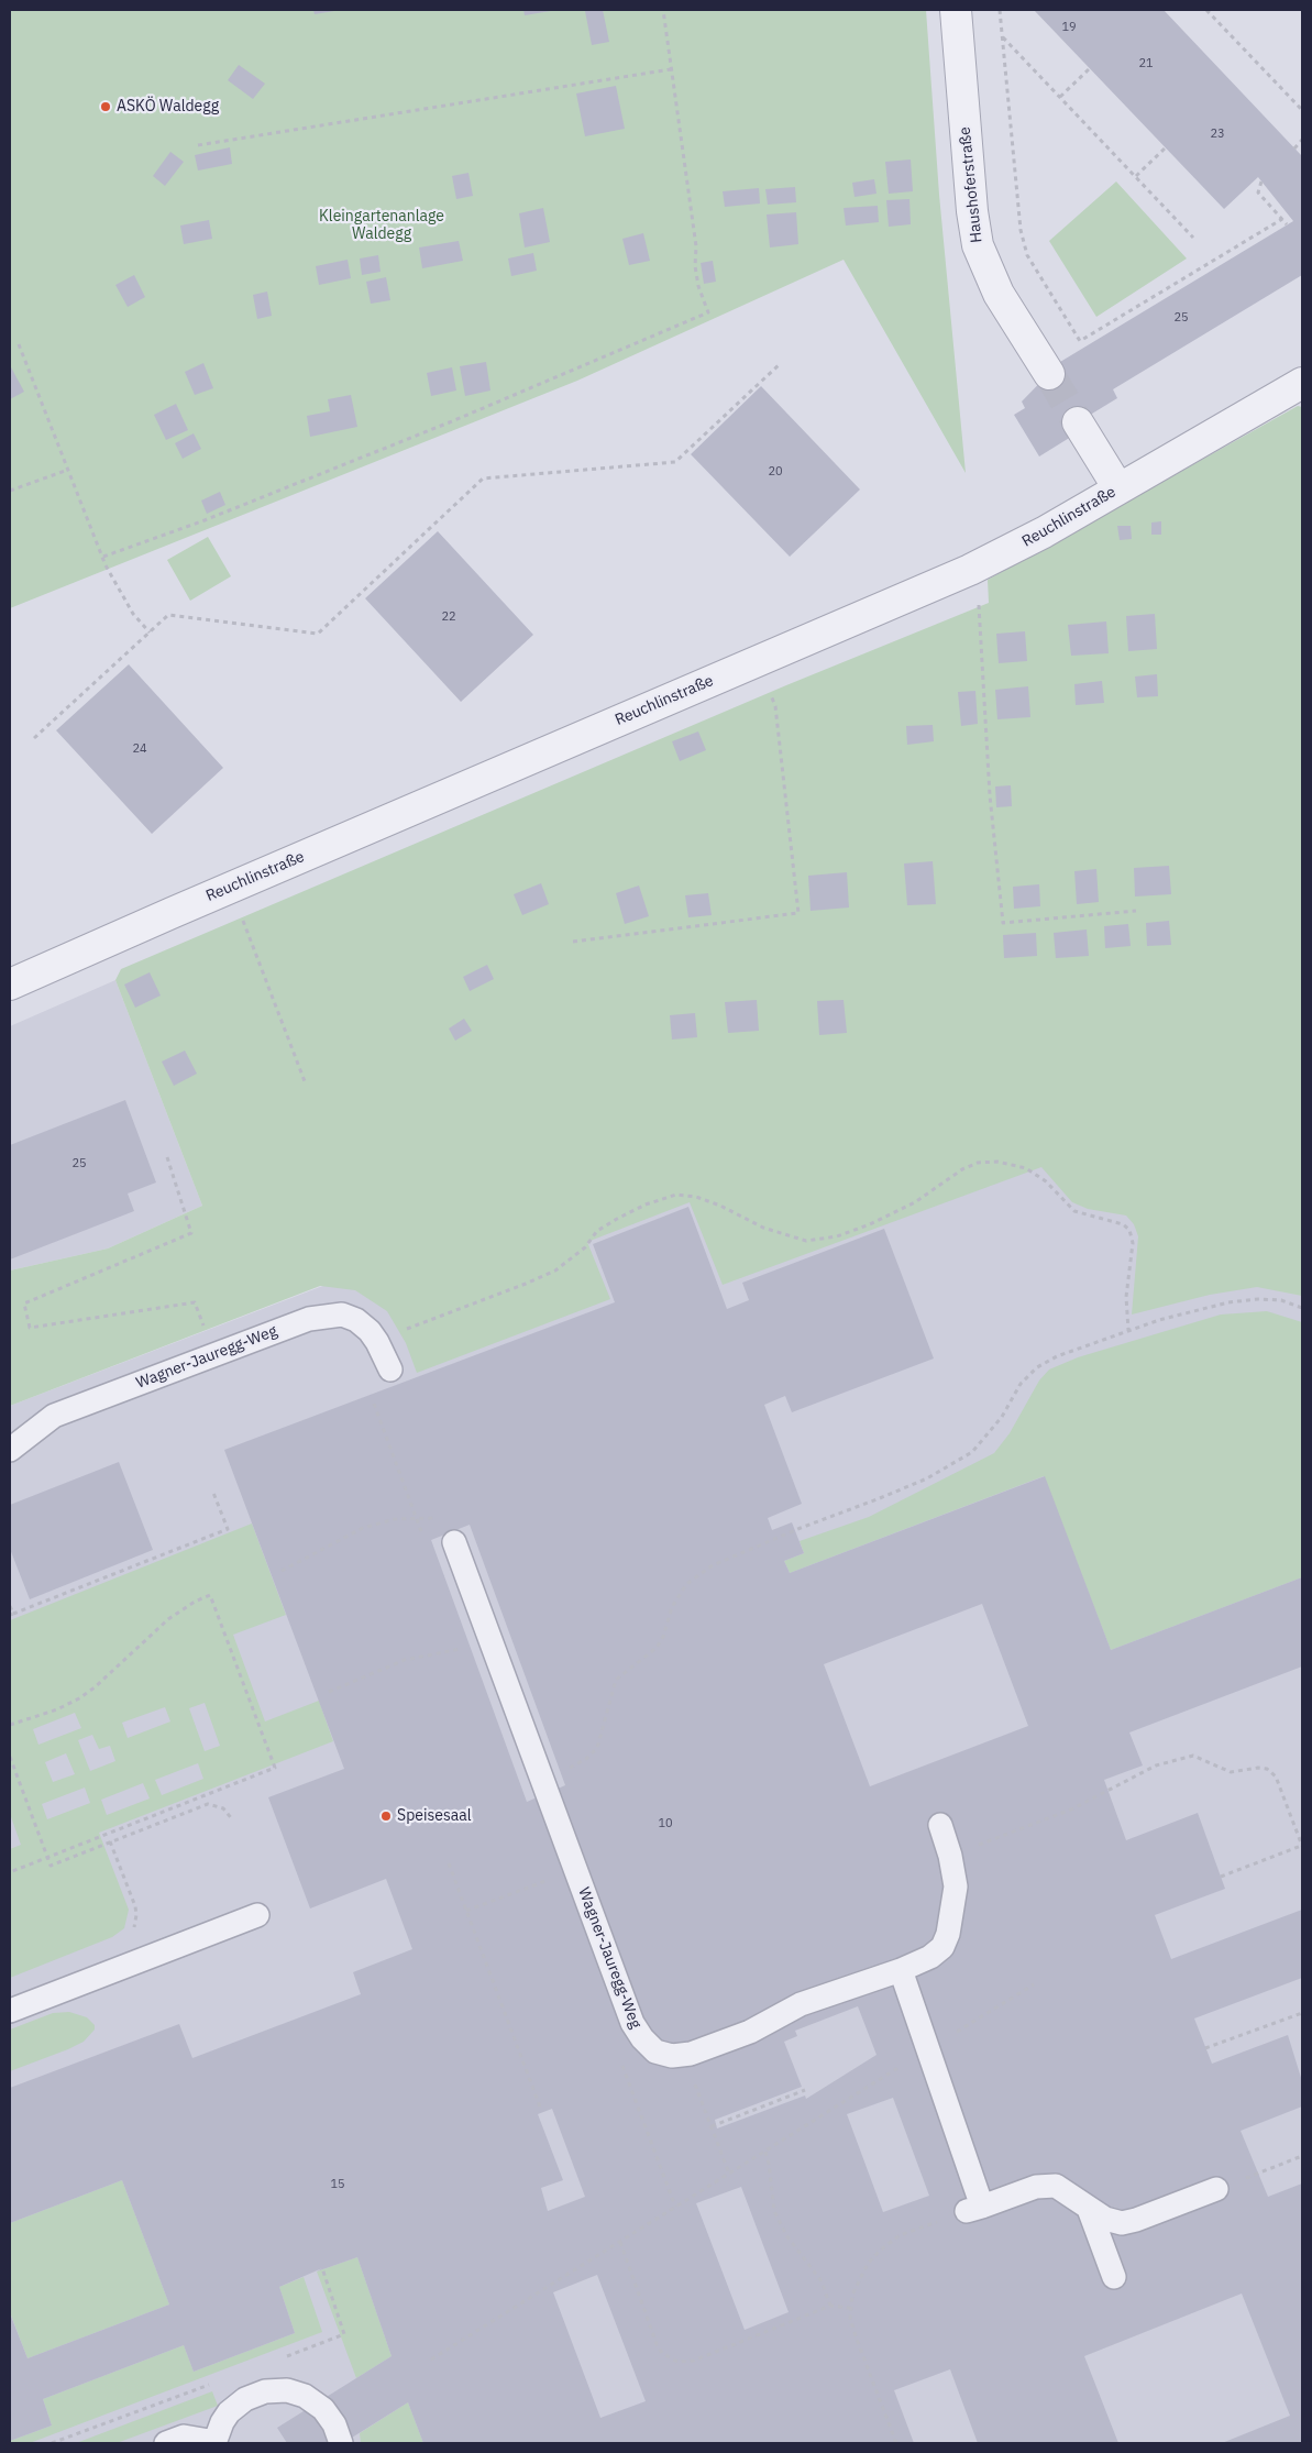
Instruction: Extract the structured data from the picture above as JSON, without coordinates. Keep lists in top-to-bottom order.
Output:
{
  "streets": {
    "street": ["Haushoferstraße", "Reuchlinstraße"],
    "lane": ["Wagner-Jauregg-Weg"]
  },
  "parks": ["Kleingartenanlage Waldegg"],
  "places": ["ASKÖ Waldegg", "Speisesaal"],
  "house_numbers": [
    "19",
    "21",
    "23",
    "25",
    "20",
    "22",
    "24",
    "25",
    "10",
    "15"
  ]
}
